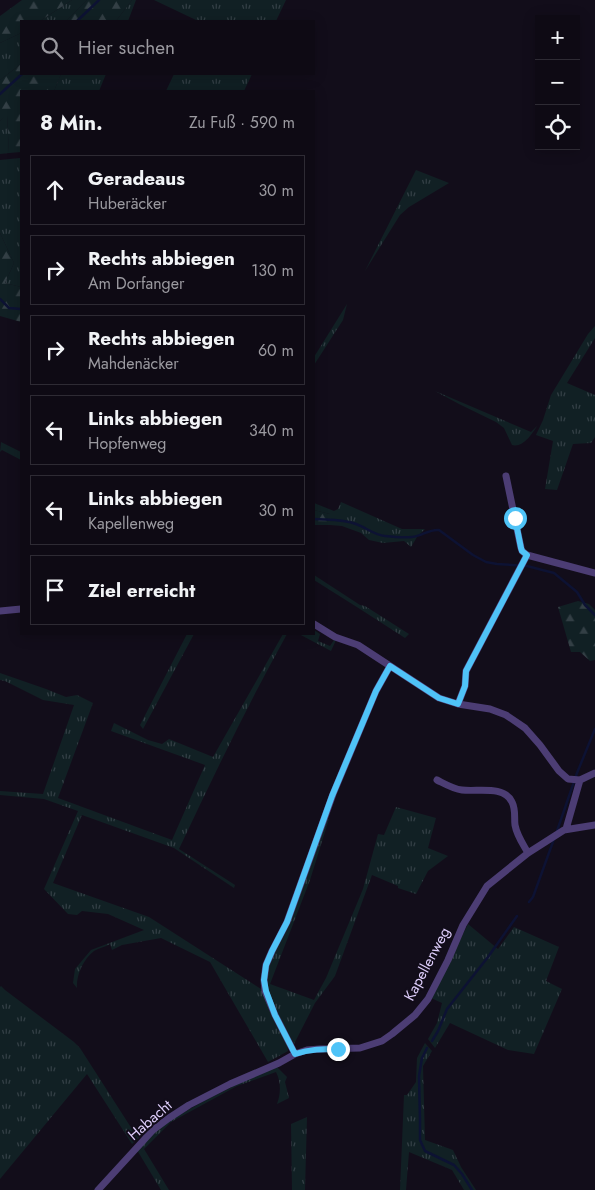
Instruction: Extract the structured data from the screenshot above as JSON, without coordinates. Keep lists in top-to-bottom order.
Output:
{
  "streets": {
    "street": ["Kapellenweg", "Habacht"]
  },
  "crossings": [
    ["Kapellenweg", "Habacht"]
  ],
  "page": {
    "map_buttons": ["+", "−"],
    "search": "Hier suchen",
    "heading": ["8 Min.", "Zu Fuß · 590 m"],
    "list": [
      ["Geradeaus", "Huberäcker", "30 m"],
      ["Rechts abbiegen", "Am Dorfanger", "130 m"],
      ["Rechts abbiegen", "Mahdenäcker", "60 m"],
      ["Links abbiegen", "Hopfenweg", "340 m"],
      ["Links abbiegen", "Kapellenweg", "30 m"],
      "Ziel erreicht"
    ]
  }
}
